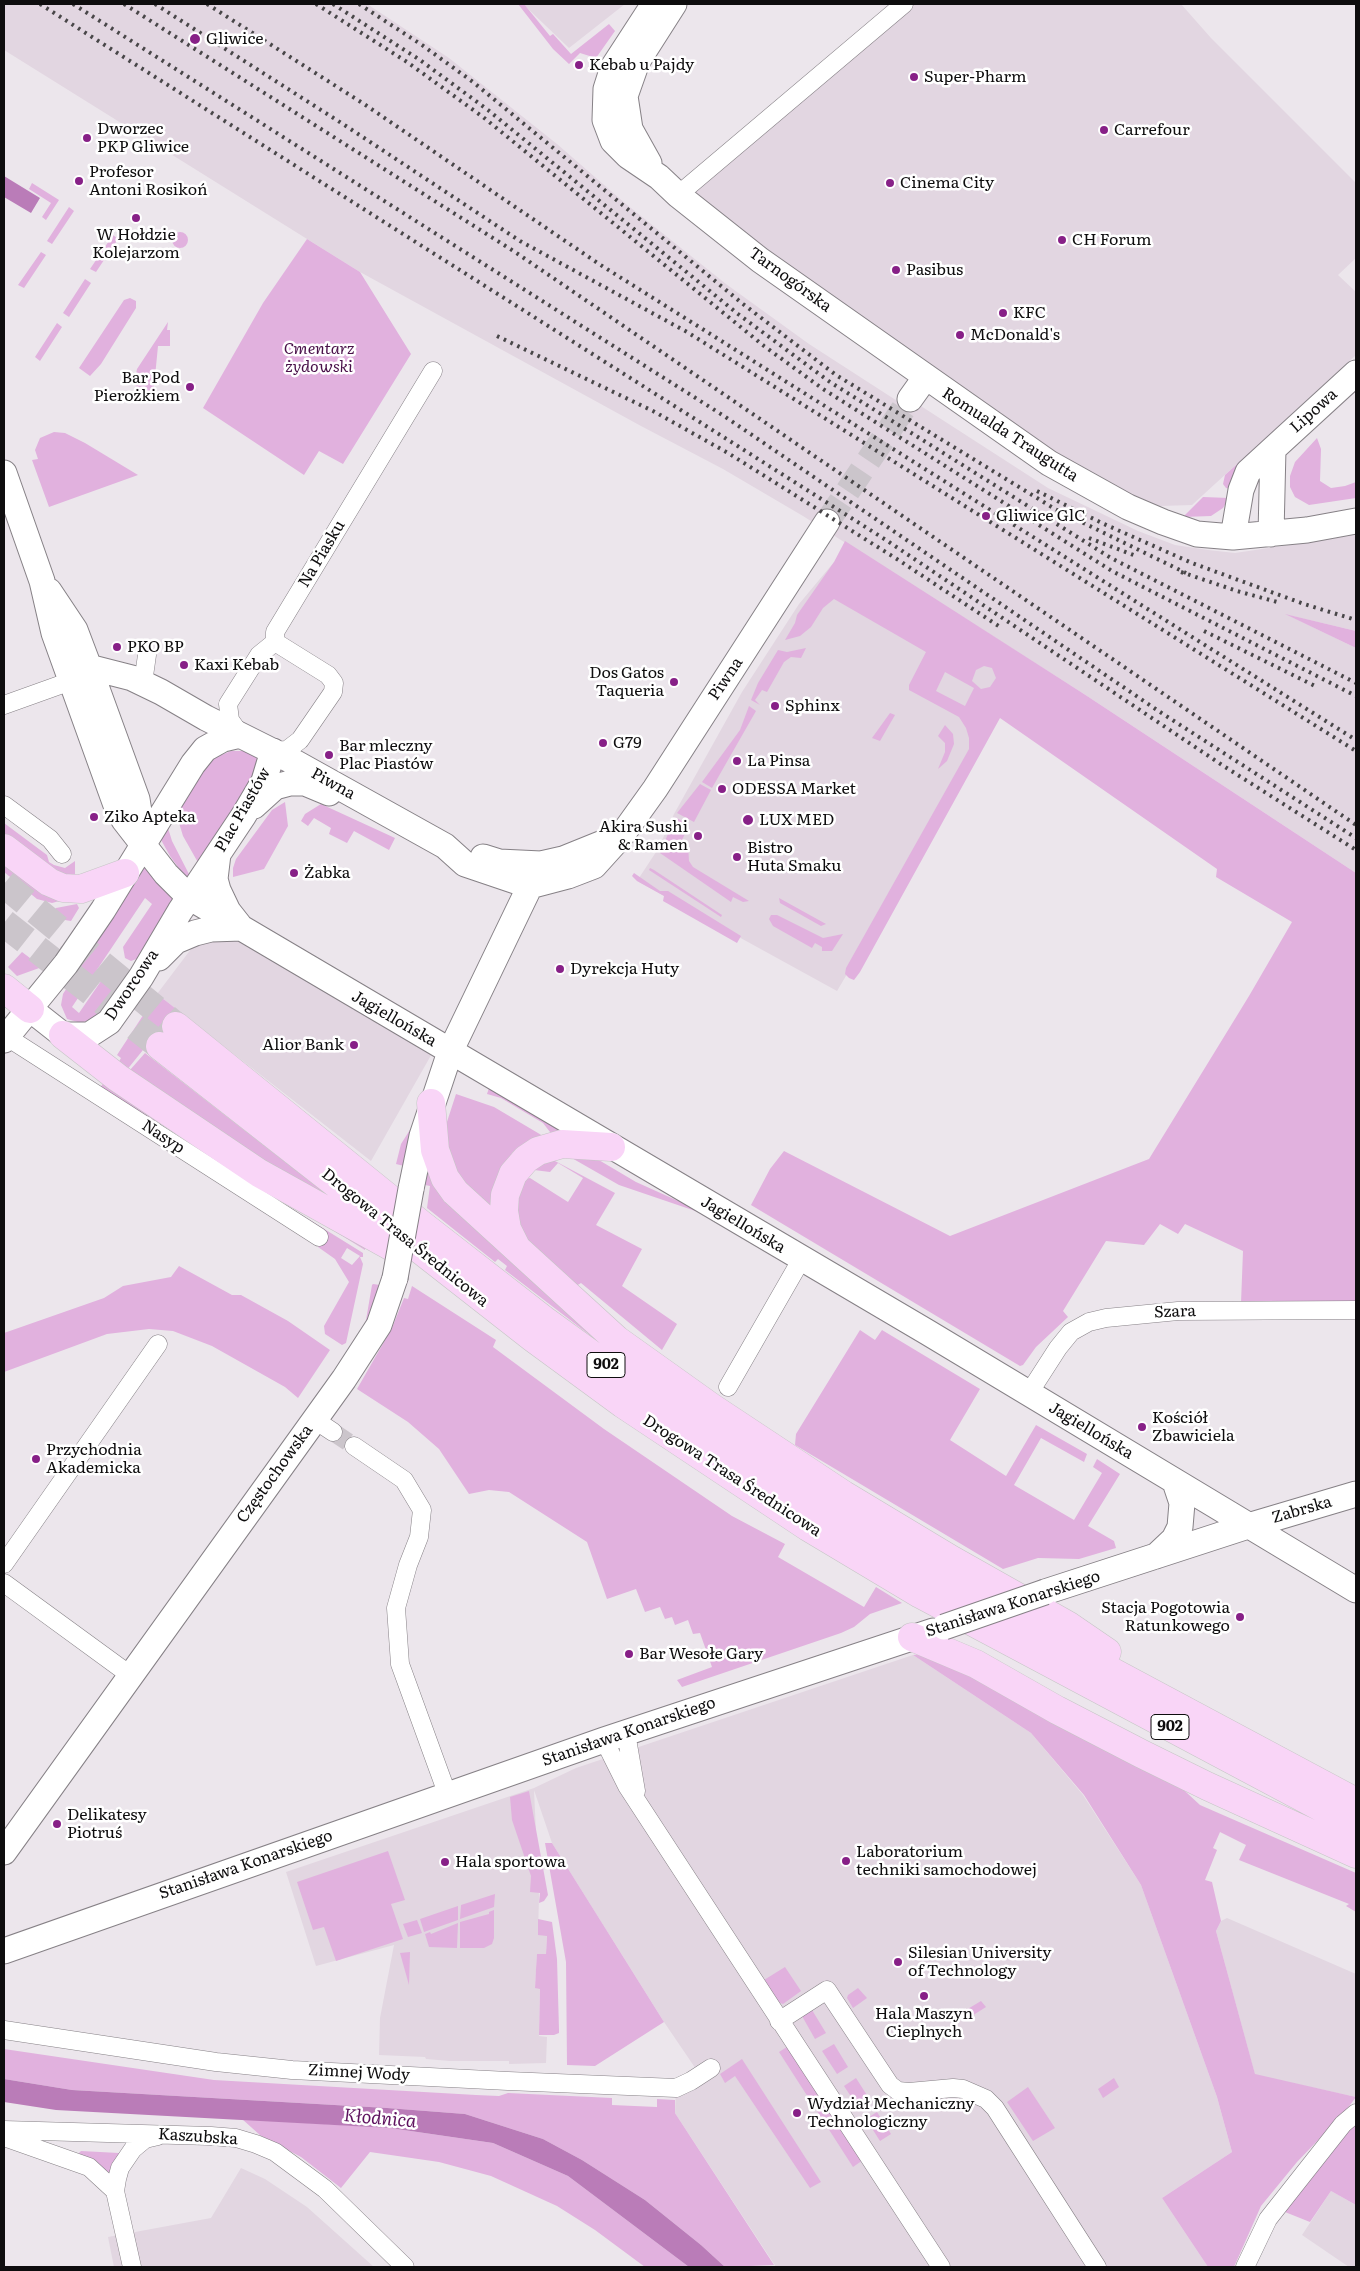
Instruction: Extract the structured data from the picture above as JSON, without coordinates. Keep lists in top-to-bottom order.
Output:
{
  "streets": {
    "main road": [
      "Tarnogórska",
      "Lipowa",
      "Romualda Traugutta",
      "Piwna",
      "Plac Piastów",
      "Dworcowa",
      "Jagiellońska",
      "Drogowa Trasa Średnicowa",
      "902",
      "Częstochowska",
      "Zabrska",
      "Stanisława Konarskiego"
    ],
    "street": [
      "Na Piasku",
      "Nasyp",
      "Szara",
      "Zimnej Wody",
      "Kaszubska"
    ]
  },
  "crossings": [
    ["Tarnogórska", "Romualda Traugutta"],
    ["Lipowa", "Romualda Traugutta"],
    ["Na Piasku", "Piwna"],
    ["Na Piasku", "Plac Piastów"],
    ["Piwna", "Plac Piastów"],
    ["Piwna", "Częstochowska"],
    ["Plac Piastów", "Dworcowa"],
    ["Plac Piastów", "Jagiellońska"],
    ["Dworcowa", "Jagiellońska"],
    ["Jagiellońska", "Szara"],
    ["Jagiellońska", "Częstochowska"],
    ["Jagiellońska", "Zabrska"],
    ["Jagiellońska", "Stanisława Konarskiego"],
    ["Zabrska", "Stanisława Konarskiego"]
  ],
  "water": ["Kłodnica"],
  "parks": ["Cmentarz żydowski"],
  "places": [
    "Gliwice",
    "Kebab u Pajdy",
    "Super-Pharm",
    "Carrefour",
    "Dworzec PKP Gliwice",
    "Profesor Antoni Rosikoń",
    "Cinema City",
    "W Hołdzie Kolejarzom",
    "CH Forum",
    "Pasibus",
    "KFC",
    "McDonald's",
    "Bar Pod Pierożkiem",
    "Gliwice GlC",
    "PKO BP",
    "Kaxi Kebab",
    "Dos Gatos Taqueria",
    "Sphinx",
    "G79",
    "Bar mleczny Plac Piastów",
    "La Pinsa",
    "ODESSA Market",
    "Ziko Apteka",
    "LUX MED",
    "Akira Sushi & Ramen",
    "Bistro Huta Smaku",
    "Żabka",
    "Dyrekcja Huty",
    "Alior Bank",
    "Kościół Zbawiciela",
    "Przychodnia Akademicka",
    "Stacja Pogotowia Ratunkowego",
    "Bar Wesołe Gary",
    "Delikatesy Piotruś",
    "Laboratorium techniki samochodowej",
    "Hala sportowa",
    "Silesian University of Technology",
    "Hala Maszyn Cieplnych",
    "Wydział Mechaniczny Technologiczny"
  ]
}
